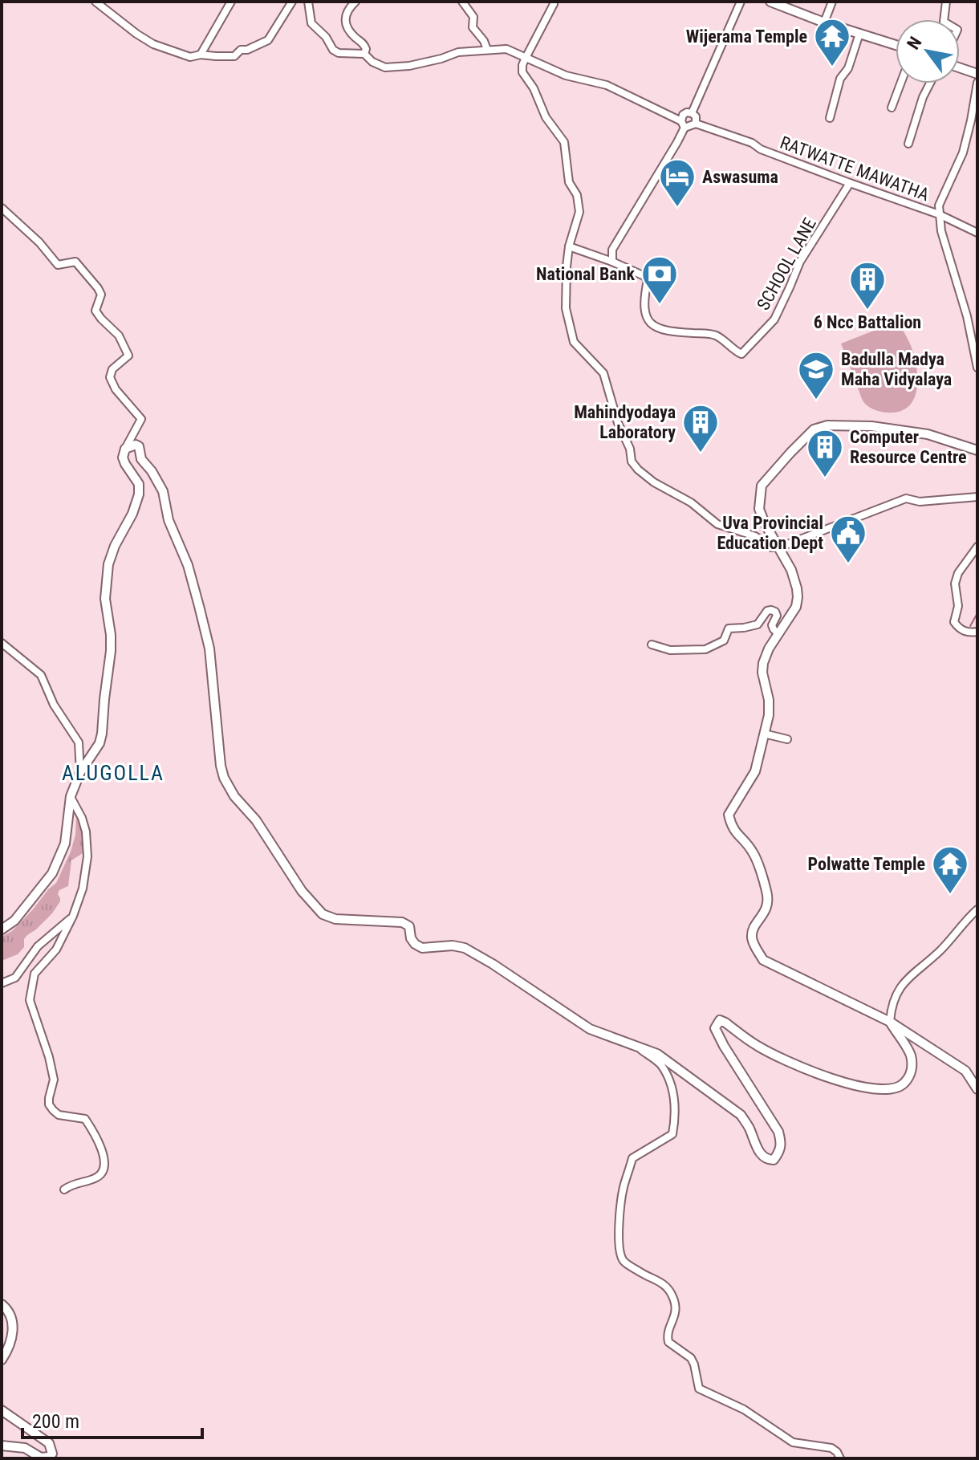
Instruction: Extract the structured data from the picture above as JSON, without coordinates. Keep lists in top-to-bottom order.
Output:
{
  "streets": {
    "street": ["RATWATTE MAWATHA", "SCHOOL LANE"]
  },
  "crossings": [
    ["RATWATTE MAWATHA", "SCHOOL LANE"]
  ],
  "districts": ["ALUGOLLA"],
  "places": {
    "temple": ["Wijerama Temple", "Polwatte Temple"],
    "hotel": ["Aswasuma"],
    "bank": ["National Bank"],
    "building": ["6 Ncc Battalion", "Mahindyodaya Laboratory", "Computer Resource Centre"],
    "school or university": ["Badulla Madya Maha Vidyalaya"],
    "public building": ["Uva Provincial Education Dept"]
  },
  "scale_bar": "200 m",
  "north": "top left"
}
